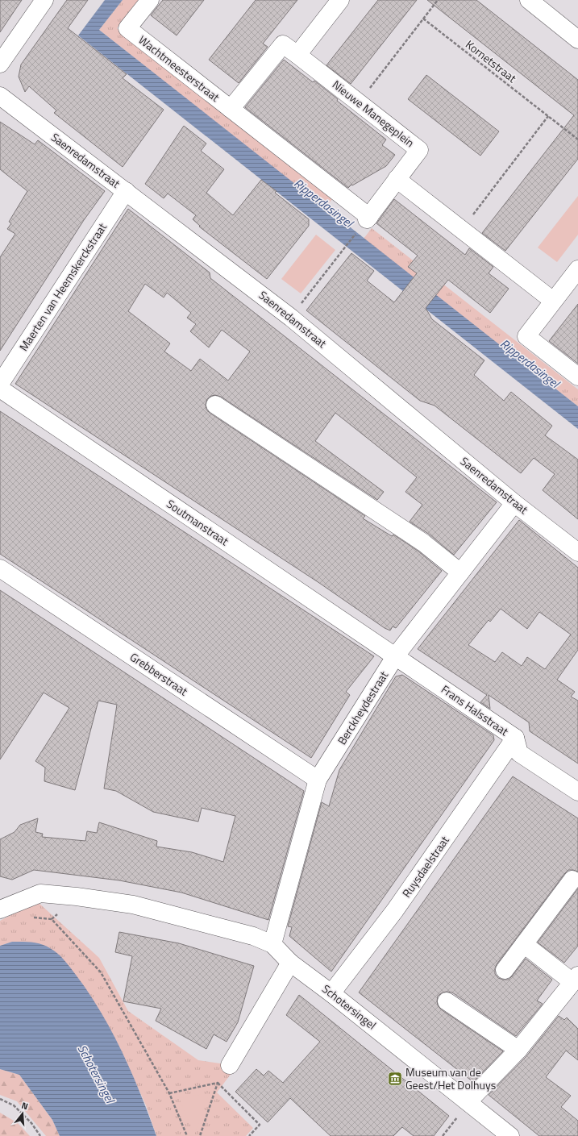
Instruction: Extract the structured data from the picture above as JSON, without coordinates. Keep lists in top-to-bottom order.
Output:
{
  "streets": {
    "street": [
      "Wachtmeesterstraat",
      "Nieuwe Manegeplein",
      "Saenredamstraat",
      "Maerten van Heemskerckstraat",
      "Soutmanstraat",
      "Grebberstraat",
      "Berckheydestraat",
      "Frans Halsstraat",
      "Ruysdaelstraat",
      "Schotersingel"
    ],
    "path": ["Kornetstraat"]
  },
  "crossings": [
    ["Wachtmeesterstraat", "Nieuwe Manegeplein"],
    ["Saenredamstraat", "Maerten van Heemskerckstraat"],
    ["Saenredamstraat", "Berckheydestraat"],
    ["Soutmanstraat", "Berckheydestraat"],
    ["Soutmanstraat", "Frans Halsstraat"],
    ["Grebberstraat", "Berckheydestraat"],
    ["Berckheydestraat", "Frans Halsstraat"],
    ["Berckheydestraat", "Schotersingel"],
    ["Frans Halsstraat", "Ruysdaelstraat"],
    ["Ruysdaelstraat", "Schotersingel"]
  ],
  "water": ["Ripperdasingel", "Schotersingel"],
  "places": {
    "museum": ["Museum van de Geest/Het Dolhuys"]
  },
  "north": "top"
}
